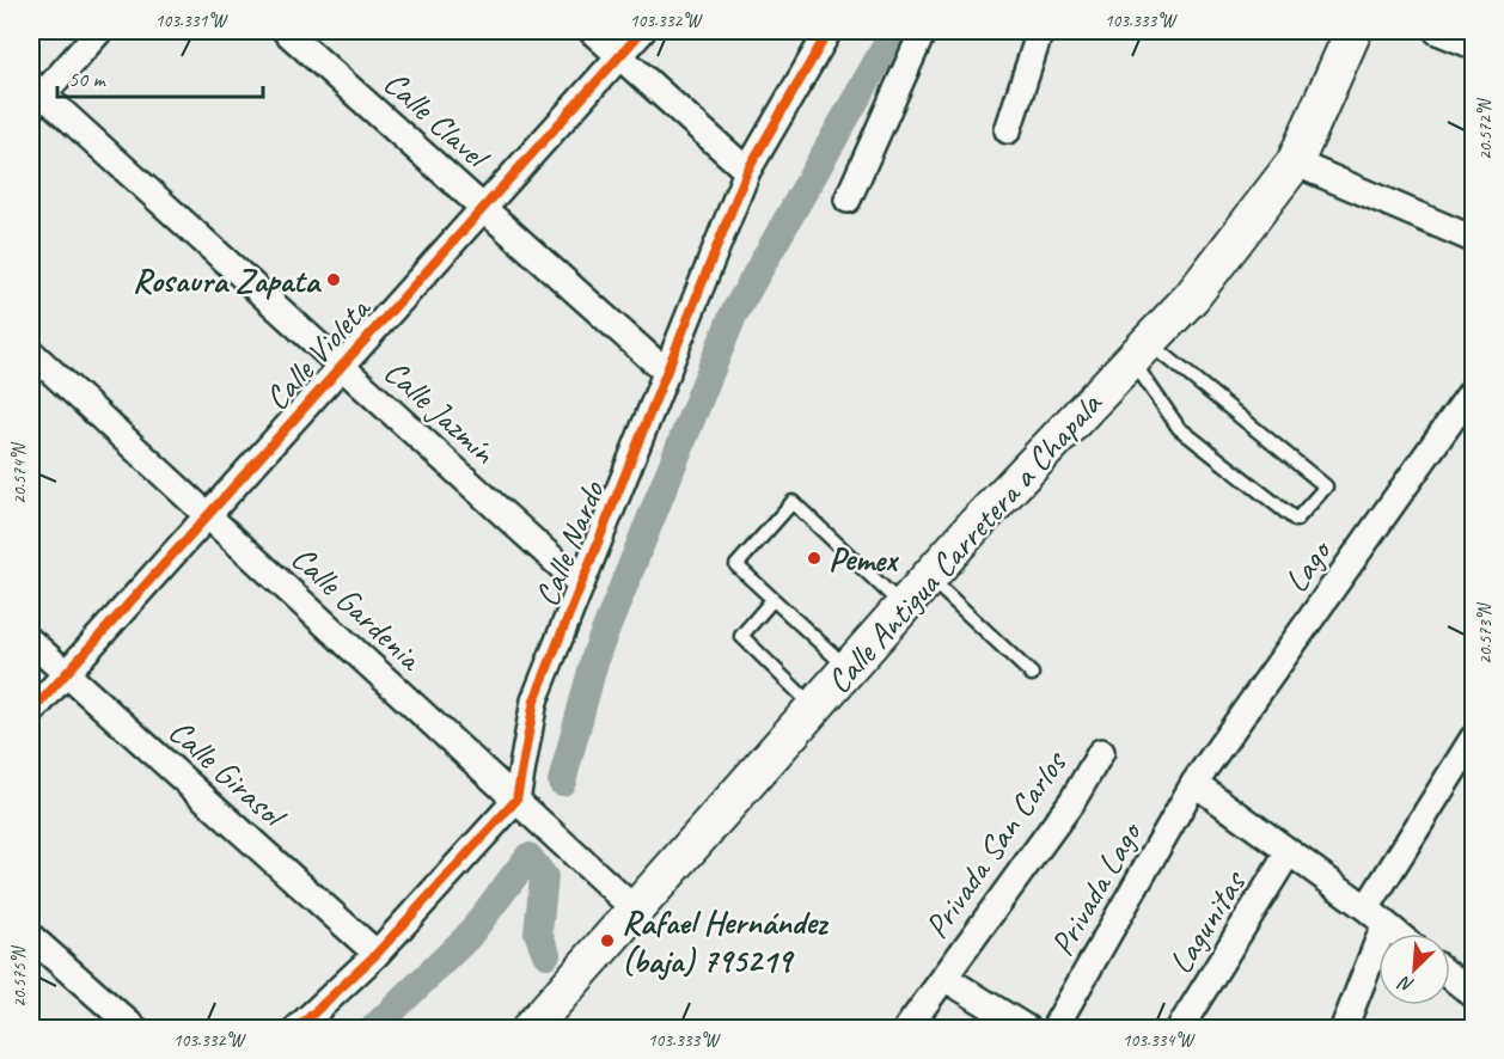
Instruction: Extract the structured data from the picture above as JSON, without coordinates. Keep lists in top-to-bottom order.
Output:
{
  "streets": {
    "main road": ["Calle Antigua Carretera a Chapala"],
    "street": [
      "Calle Clavel",
      "Calle Violeta",
      "Calle Jazmín",
      "Calle Nardo",
      "Lago",
      "Calle Gardenia",
      "Calle Girasol",
      "Privada San Carlos",
      "Privada Lago",
      "Lagunitas"
    ]
  },
  "crossings": [
    ["Calle Clavel", "Calle Violeta"],
    ["Calle Clavel", "Calle Nardo"],
    ["Calle Violeta", "Calle Jazmín"],
    ["Calle Violeta", "Calle Gardenia"],
    ["Calle Violeta", "Calle Girasol"],
    ["Calle Jazmín", "Calle Nardo"],
    ["Calle Antigua Carretera a Chapala", "Calle Gardenia"],
    ["Calle Nardo", "Calle Gardenia"],
    ["Lago", "Privada Lago"]
  ],
  "places": ["Rosaura Zapata", "Pemex", "Rafael Hernández (baja) 795219"],
  "scale_bar": "50 m",
  "north": "bottom left",
  "coordinates": [
    "103.331°W",
    "103.332°W",
    "103.333°W",
    "20.572°N",
    "20.574°N",
    "20.573°N",
    "20.575°N",
    "103.334°W"
  ]
}
